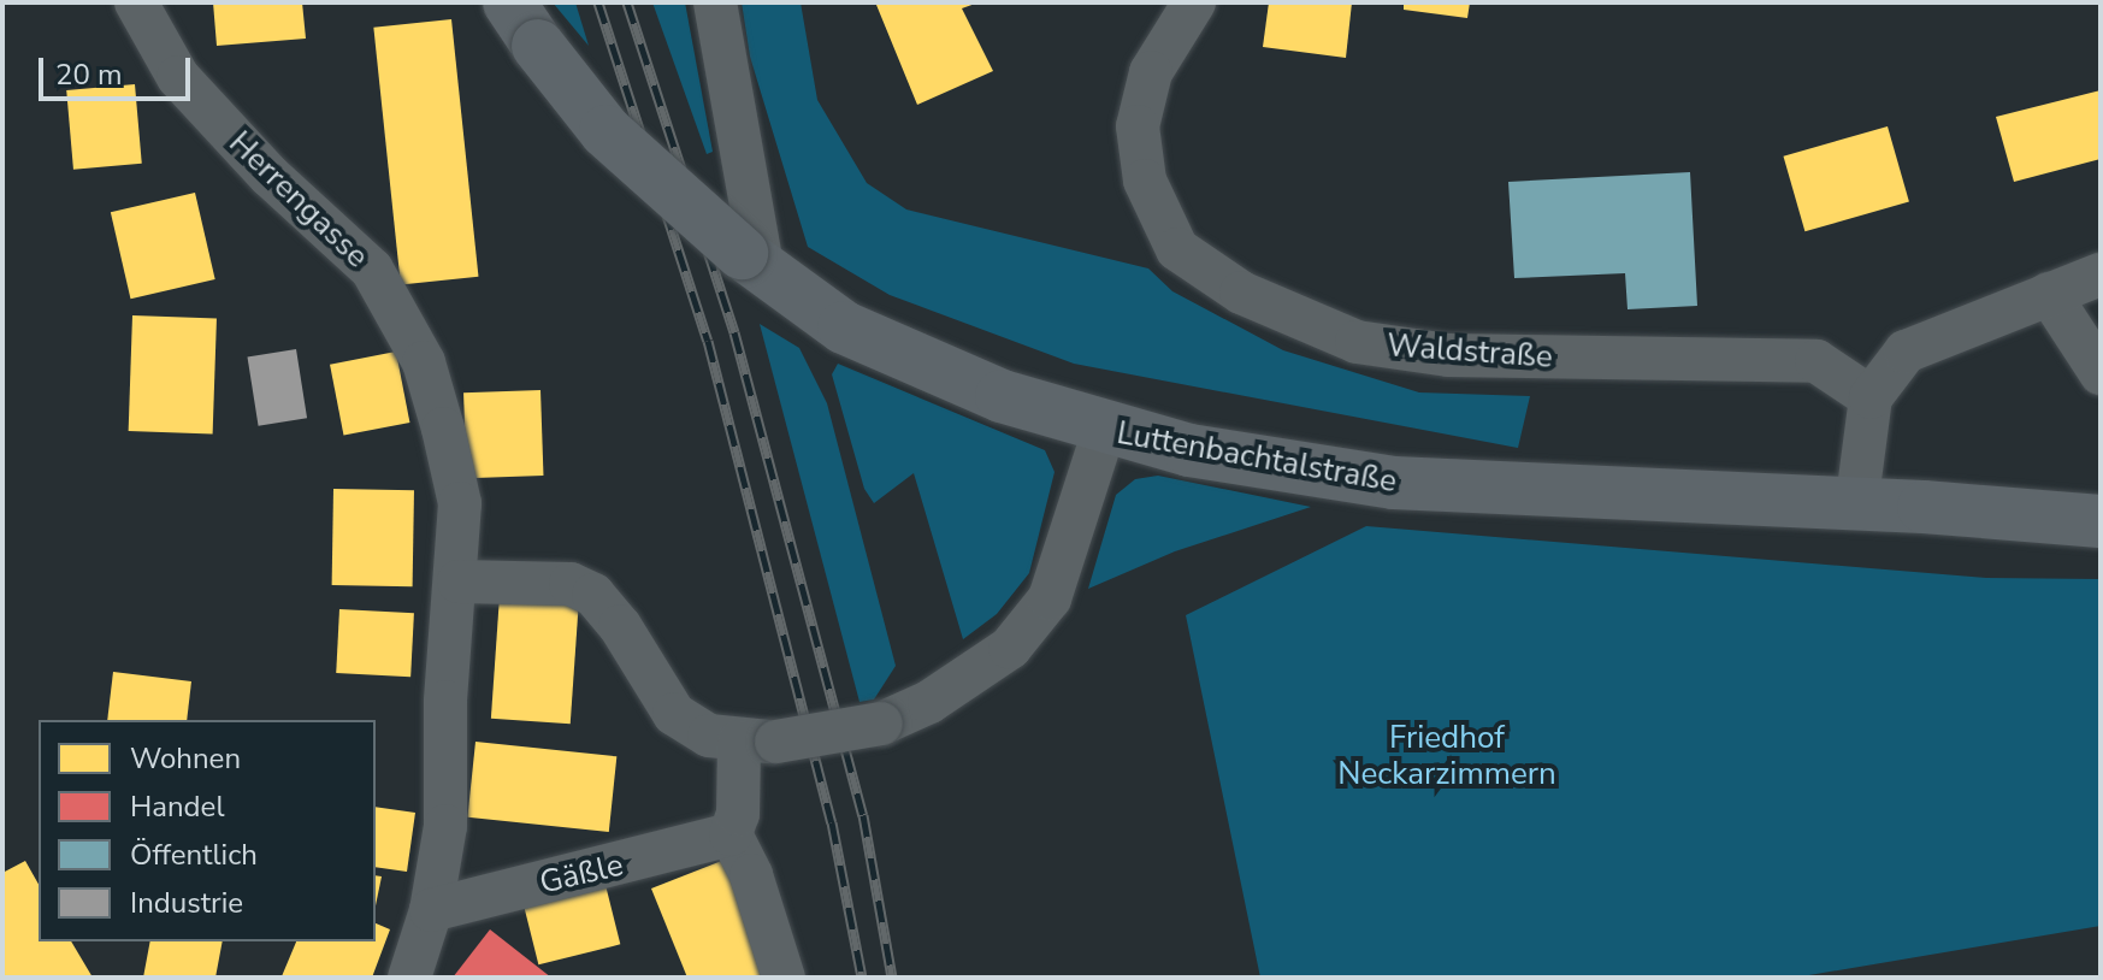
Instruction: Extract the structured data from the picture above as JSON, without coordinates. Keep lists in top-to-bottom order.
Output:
{
  "streets": {
    "street": [
      "Herrengasse",
      "Waldstraße",
      "Luttenbachtalstraße",
      "Gäßle"
    ]
  },
  "crossings": [
    ["Herrengasse", "Gäßle"]
  ],
  "parks": ["Friedhof Neckarzimmern"],
  "legend": [
    "Wohnen",
    "Handel",
    "Öffentlich",
    "Industrie"
  ],
  "scale_bar": "20 m"
}
